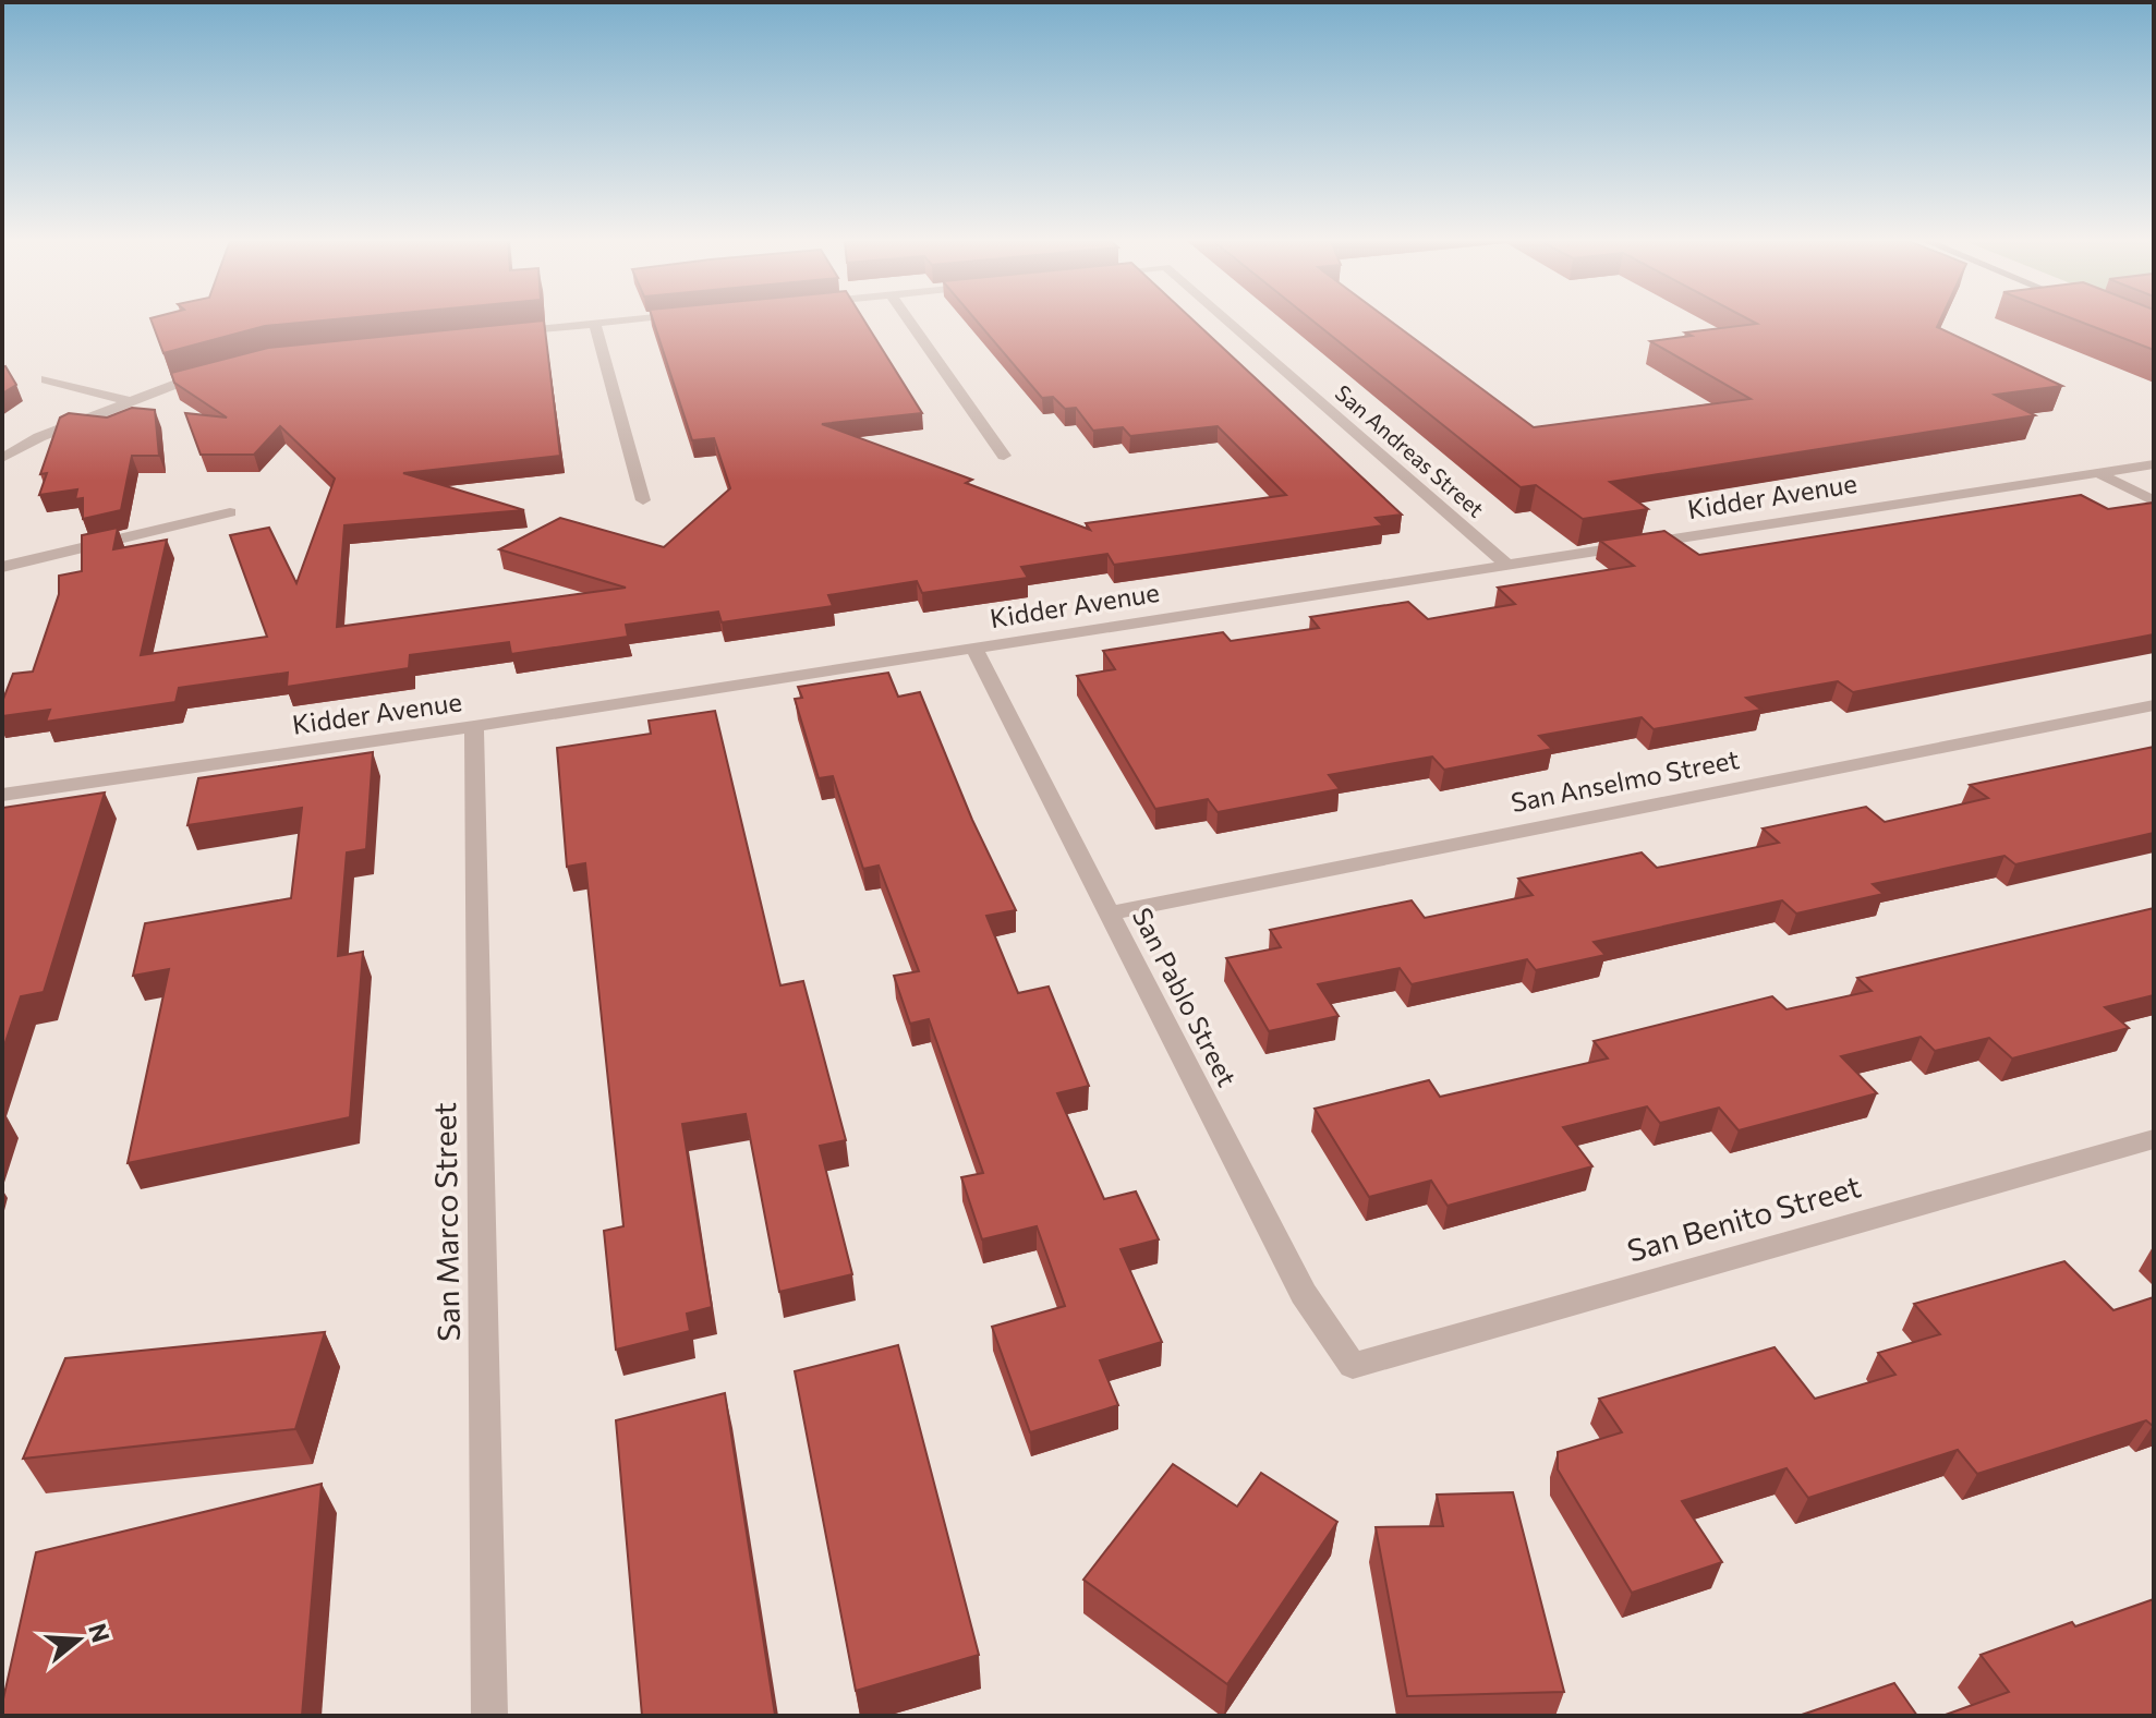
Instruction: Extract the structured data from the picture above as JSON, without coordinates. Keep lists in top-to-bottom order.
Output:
{
  "streets": {
    "street": [
      "San Andreas Street",
      "Kidder Avenue",
      "San Anselmo Street",
      "San Pablo Street",
      "San Benito Street",
      "San Marco Street"
    ]
  },
  "crossings": [
    ["San Andreas Street", "Kidder Avenue"],
    ["Kidder Avenue", "San Pablo Street"],
    ["Kidder Avenue", "San Marco Street"],
    ["San Anselmo Street", "San Pablo Street"],
    ["San Pablo Street", "San Benito Street"]
  ],
  "north": "right"
}
